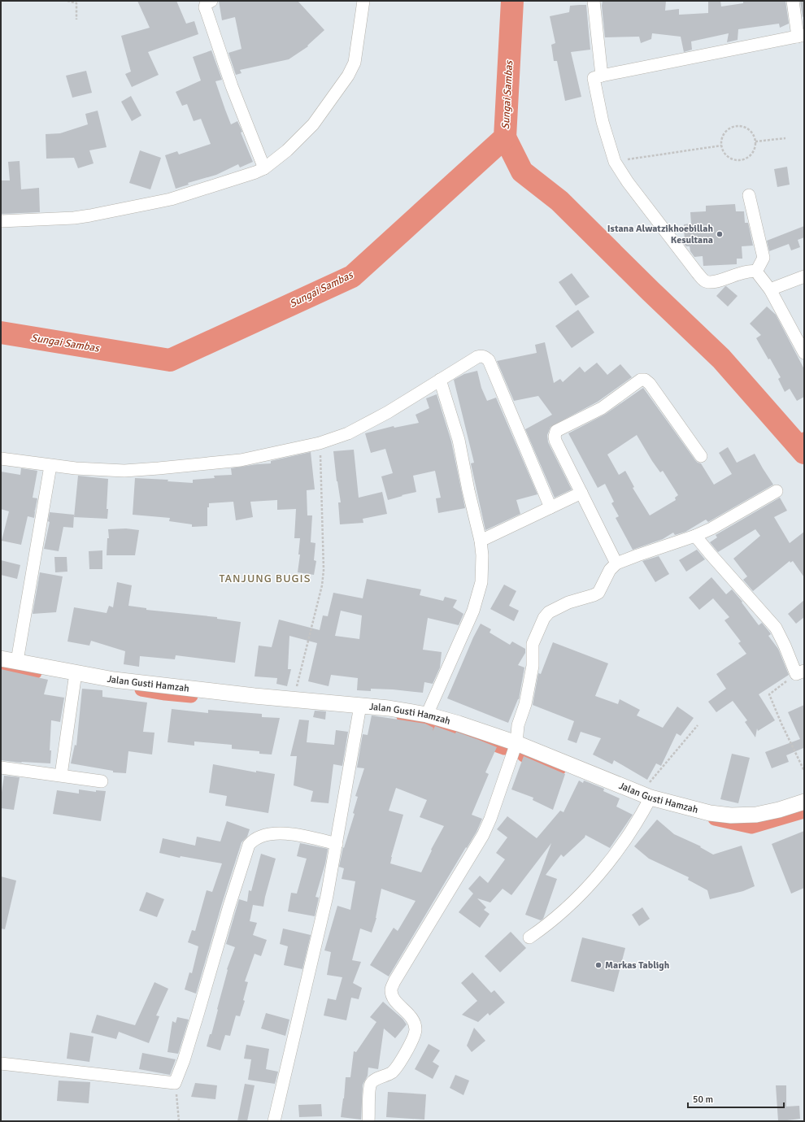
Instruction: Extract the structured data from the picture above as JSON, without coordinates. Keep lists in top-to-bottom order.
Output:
{
  "streets": {
    "street": ["Jalan Gusti Hamzah"]
  },
  "districts": ["TANJUNG BUGIS"],
  "water": ["Sungai Sambas"],
  "places": ["Istana Alwatzikhoebillah Kesultana", "Markas Tabligh"],
  "scale_bar": "50 m"
}
